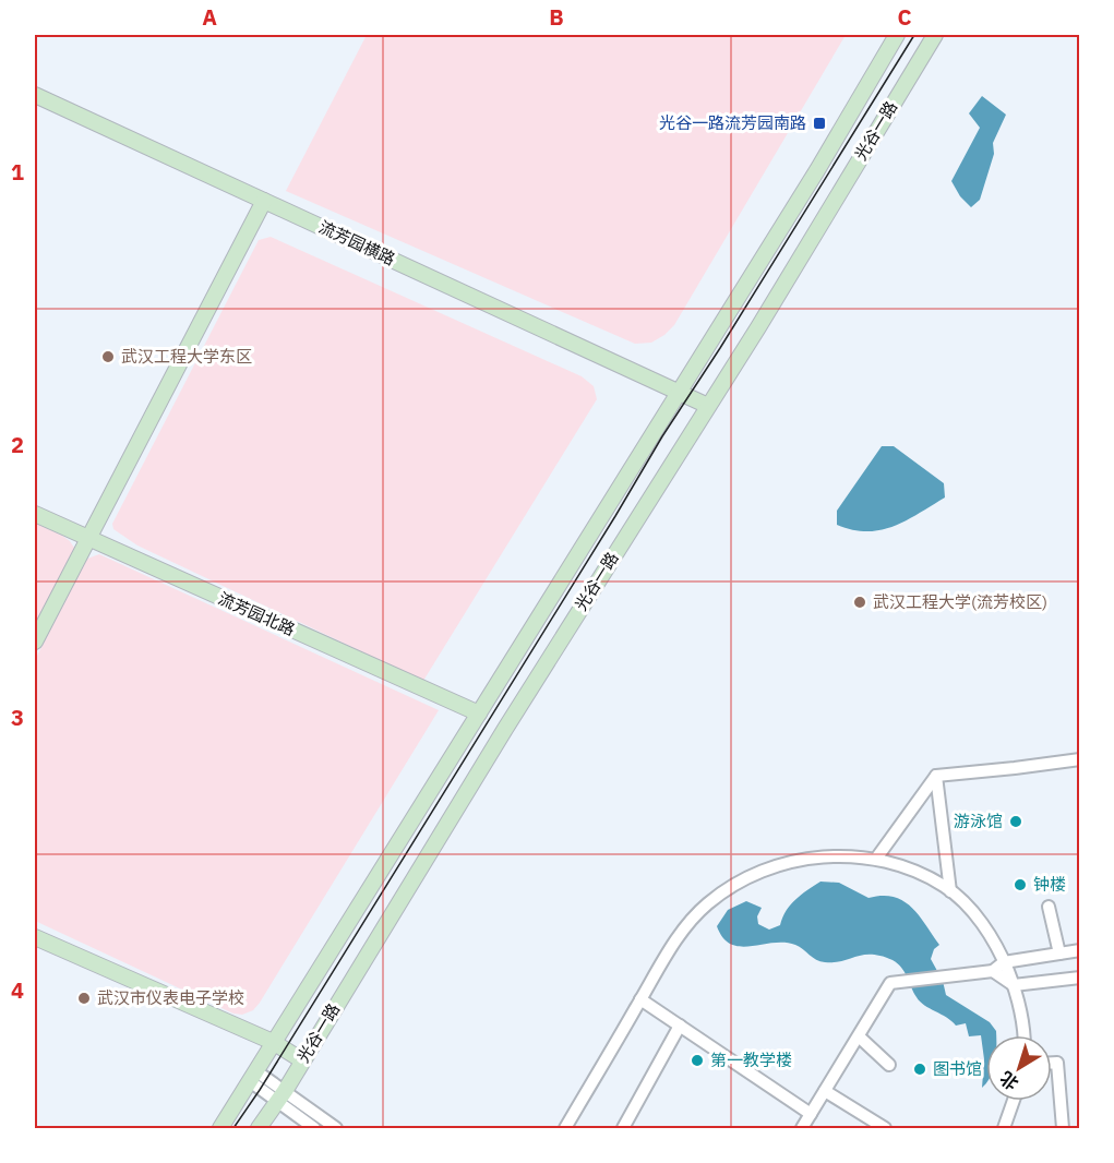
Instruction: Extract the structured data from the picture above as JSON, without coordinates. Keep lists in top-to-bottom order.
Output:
{
  "streets": {
    "main road": ["光谷一路", "流芳园横路", "流芳园北路"]
  },
  "crossings": [
    ["光谷一路", "流芳园横路"],
    ["光谷一路", "流芳园北路"]
  ],
  "places": {
    "transit": ["光谷一路流芳园南路"],
    "other": [
      "武汉工程大学东区",
      "武汉工程大学(流芳校区)",
      "游泳馆",
      "钟楼",
      "武汉市仪表电子学校",
      "第一教学楼",
      "图书馆"
    ]
  },
  "north": "bottom left",
  "grid": {
    "columns": ["A", "B", "C"],
    "rows": [
      "1",
      "2",
      "3",
      "4"
    ]
  }
}
